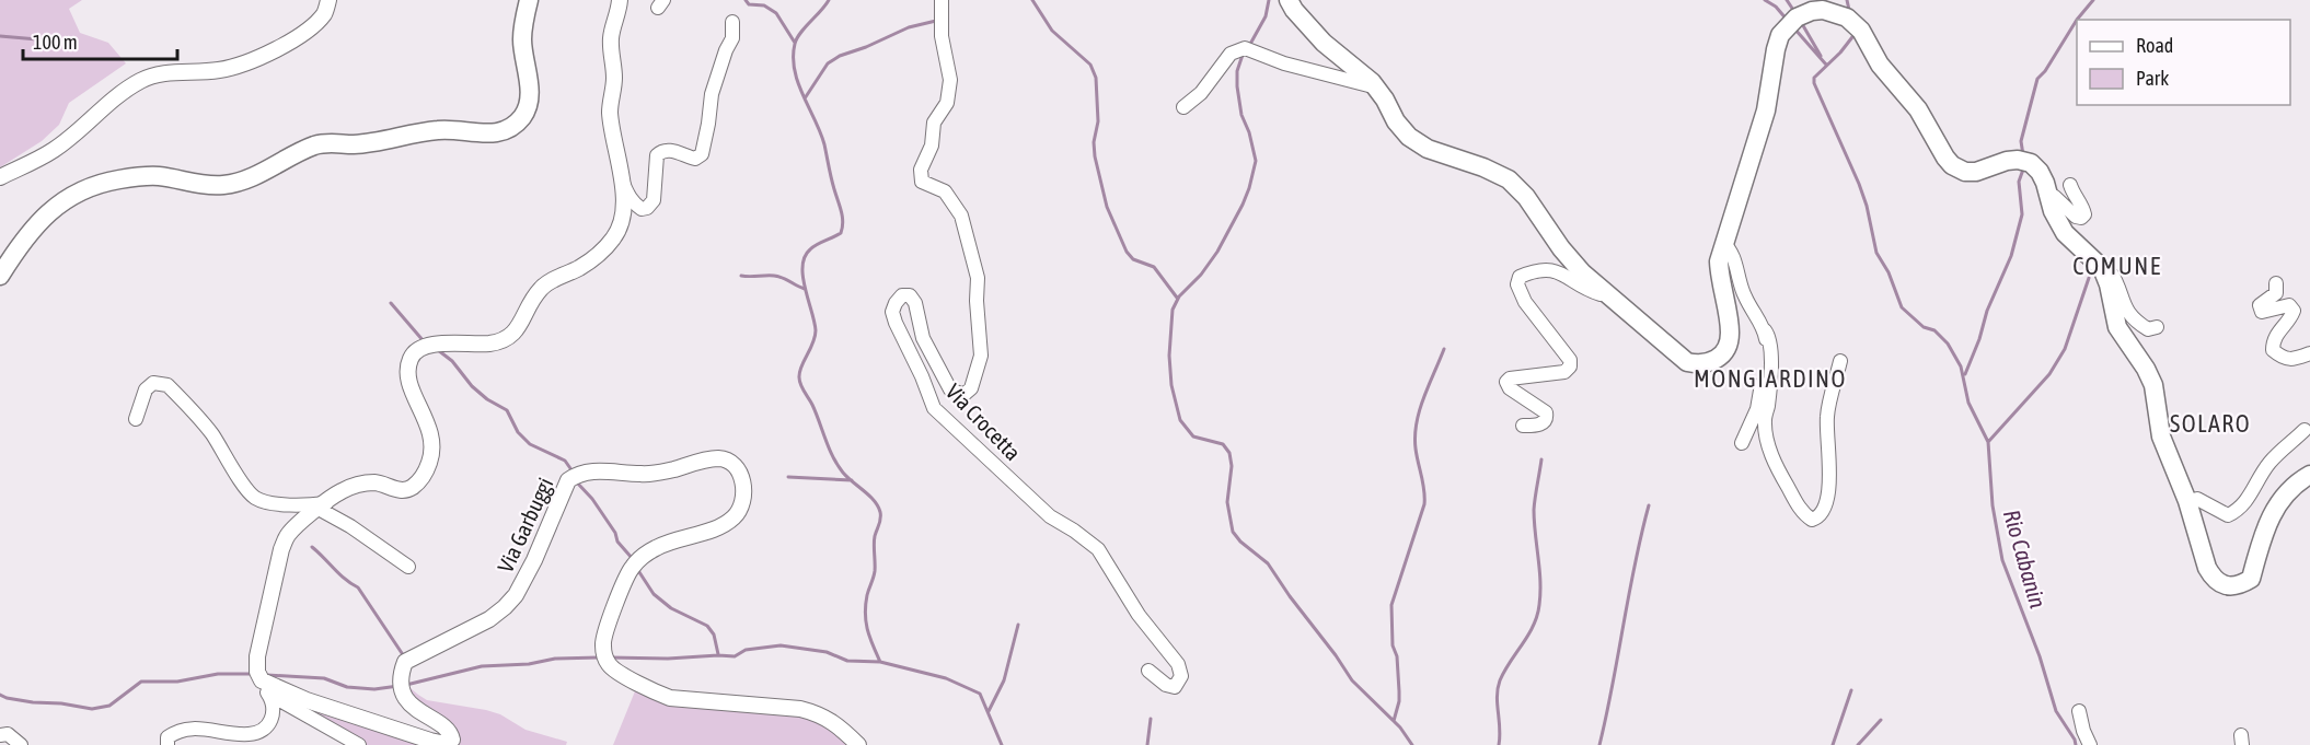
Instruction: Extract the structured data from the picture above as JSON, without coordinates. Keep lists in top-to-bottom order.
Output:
{
  "streets": {
    "street": ["Via Crocetta", "Via Garbuggi"]
  },
  "districts": ["COMUNE", "MONGIARDINO", "SOLARO"],
  "water": ["Rio Cabanin"],
  "legend": ["Road", "Park"],
  "scale_bar": "100 m"
}
